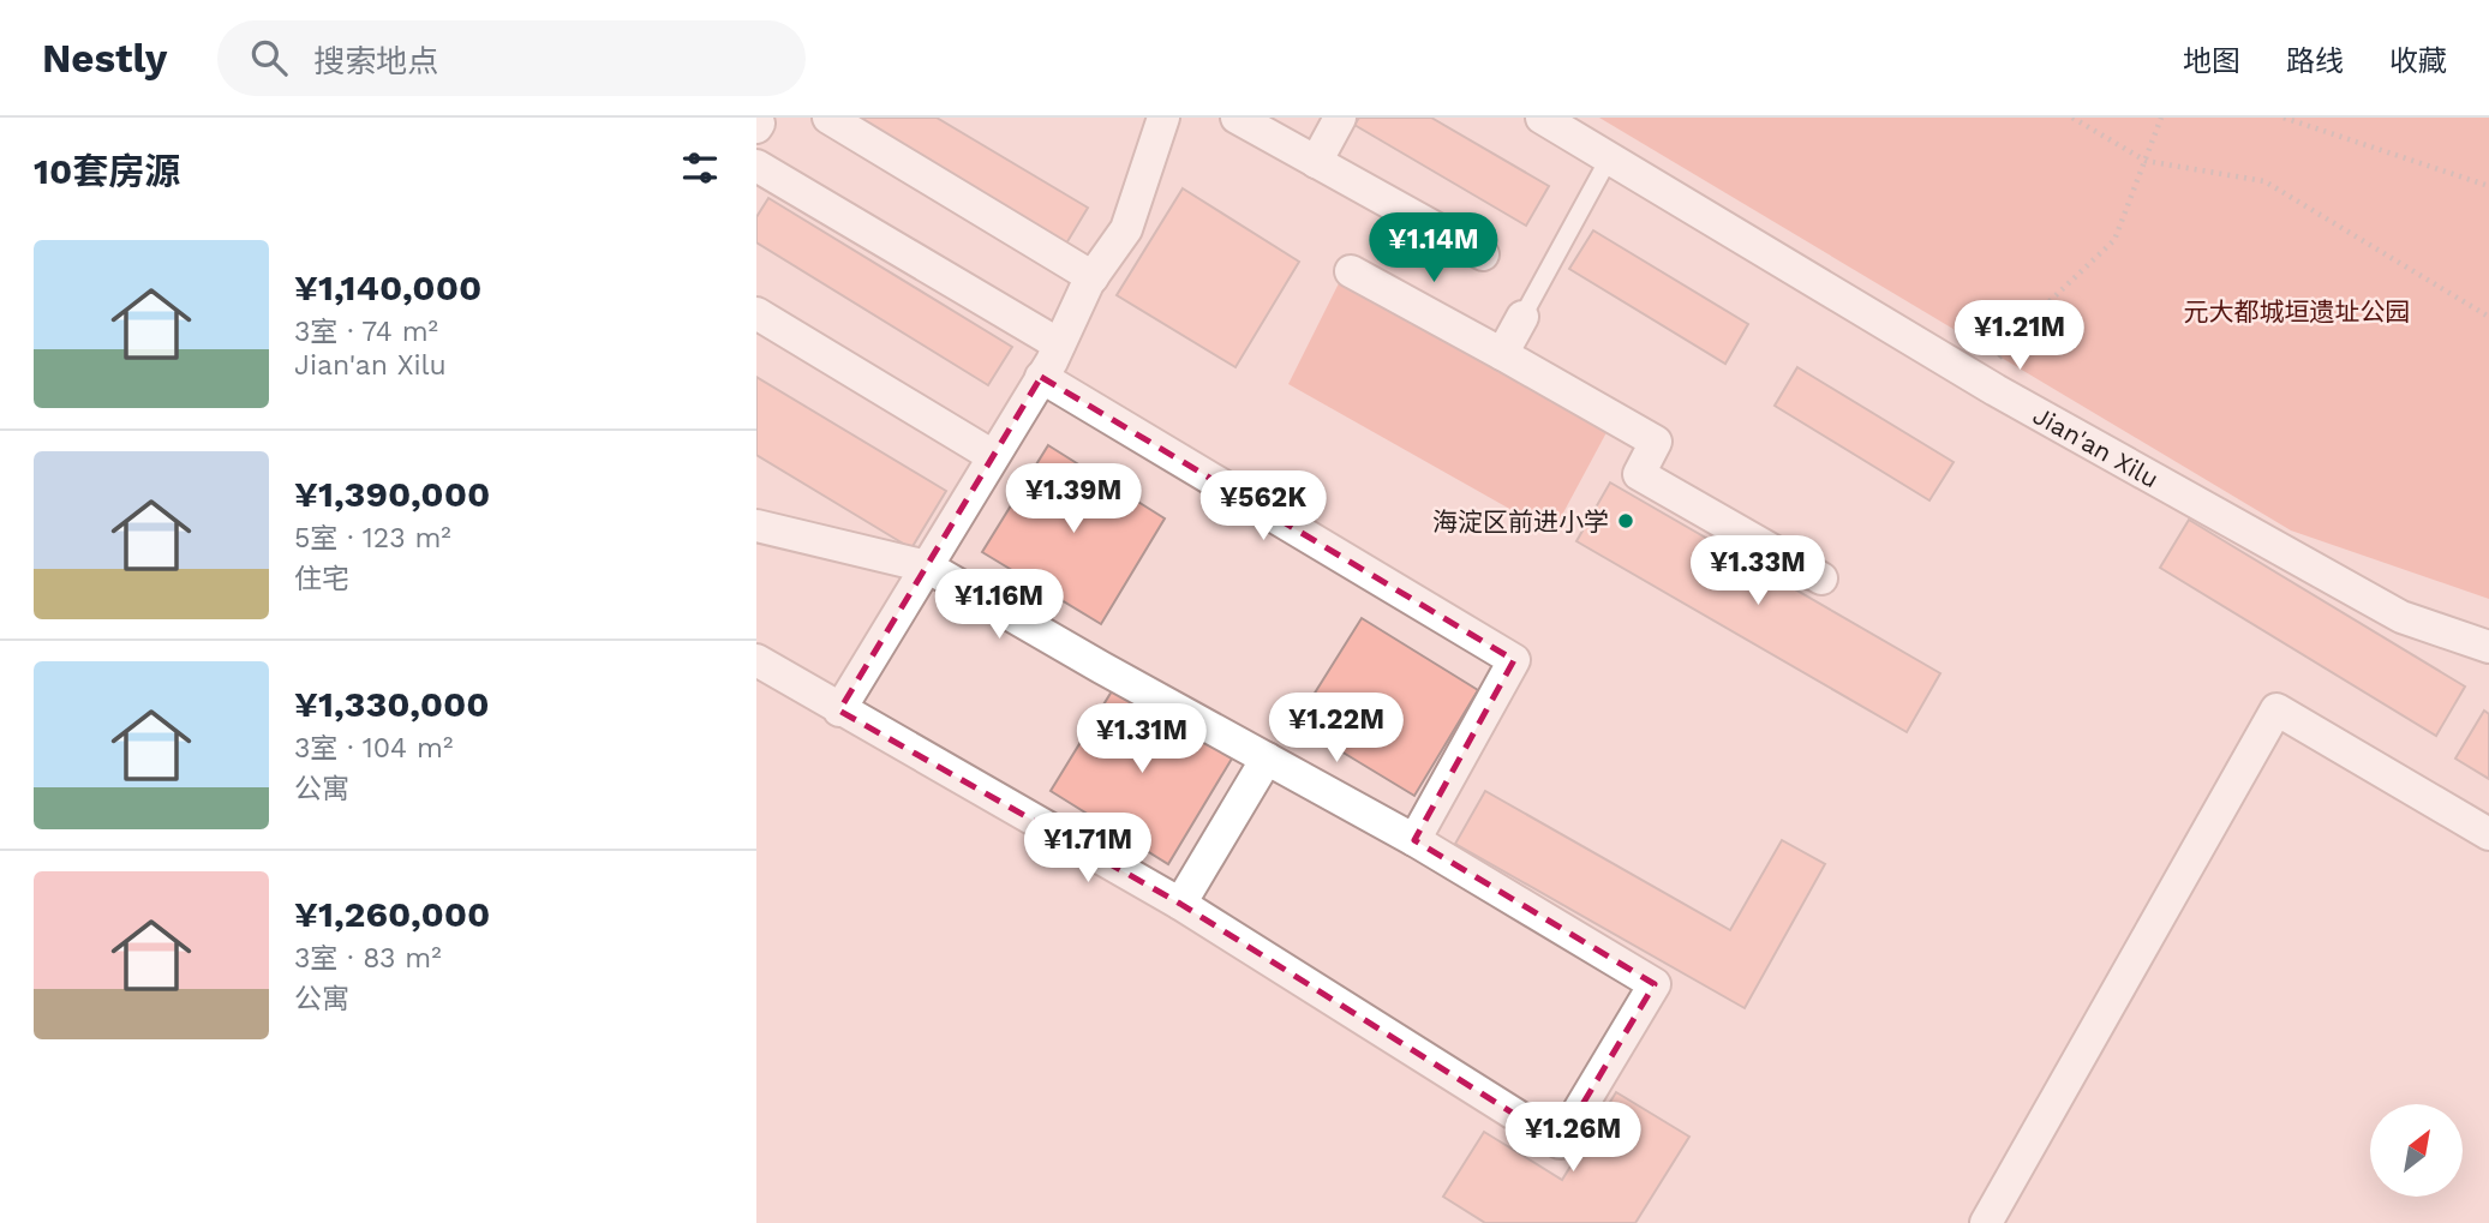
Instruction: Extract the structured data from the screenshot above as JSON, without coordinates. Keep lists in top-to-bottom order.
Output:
{
  "streets": {
    "street": ["Jian'an Xilu"]
  },
  "parks": ["元大都城垣遗址公园"],
  "places": ["海淀区前进小学"],
  "north": "top right",
  "page": {
    "header": "Nestly",
    "search": "搜索地点",
    "nav": ["地图", "路线", "收藏"],
    "heading": "10套房源",
    "price": [
      "¥1.14M",
      "¥1.21M",
      "¥1.39M",
      "¥562K",
      "¥1.33M",
      "¥1.16M",
      "¥1.22M",
      "¥1.31M",
      "¥1.71M",
      "¥1.26M"
    ],
    "list": [
      {
        "name": "¥1,140,000",
        "note": "3室 · 74 m² · Jian'an Xilu"
      },
      {
        "name": "¥1,390,000",
        "note": "5室 · 123 m² · 住宅"
      },
      {
        "name": "¥1,330,000",
        "note": "3室 · 104 m² · 公寓"
      },
      {
        "name": "¥1,260,000",
        "note": "3室 · 83 m² · 公寓"
      }
    ]
  }
}
